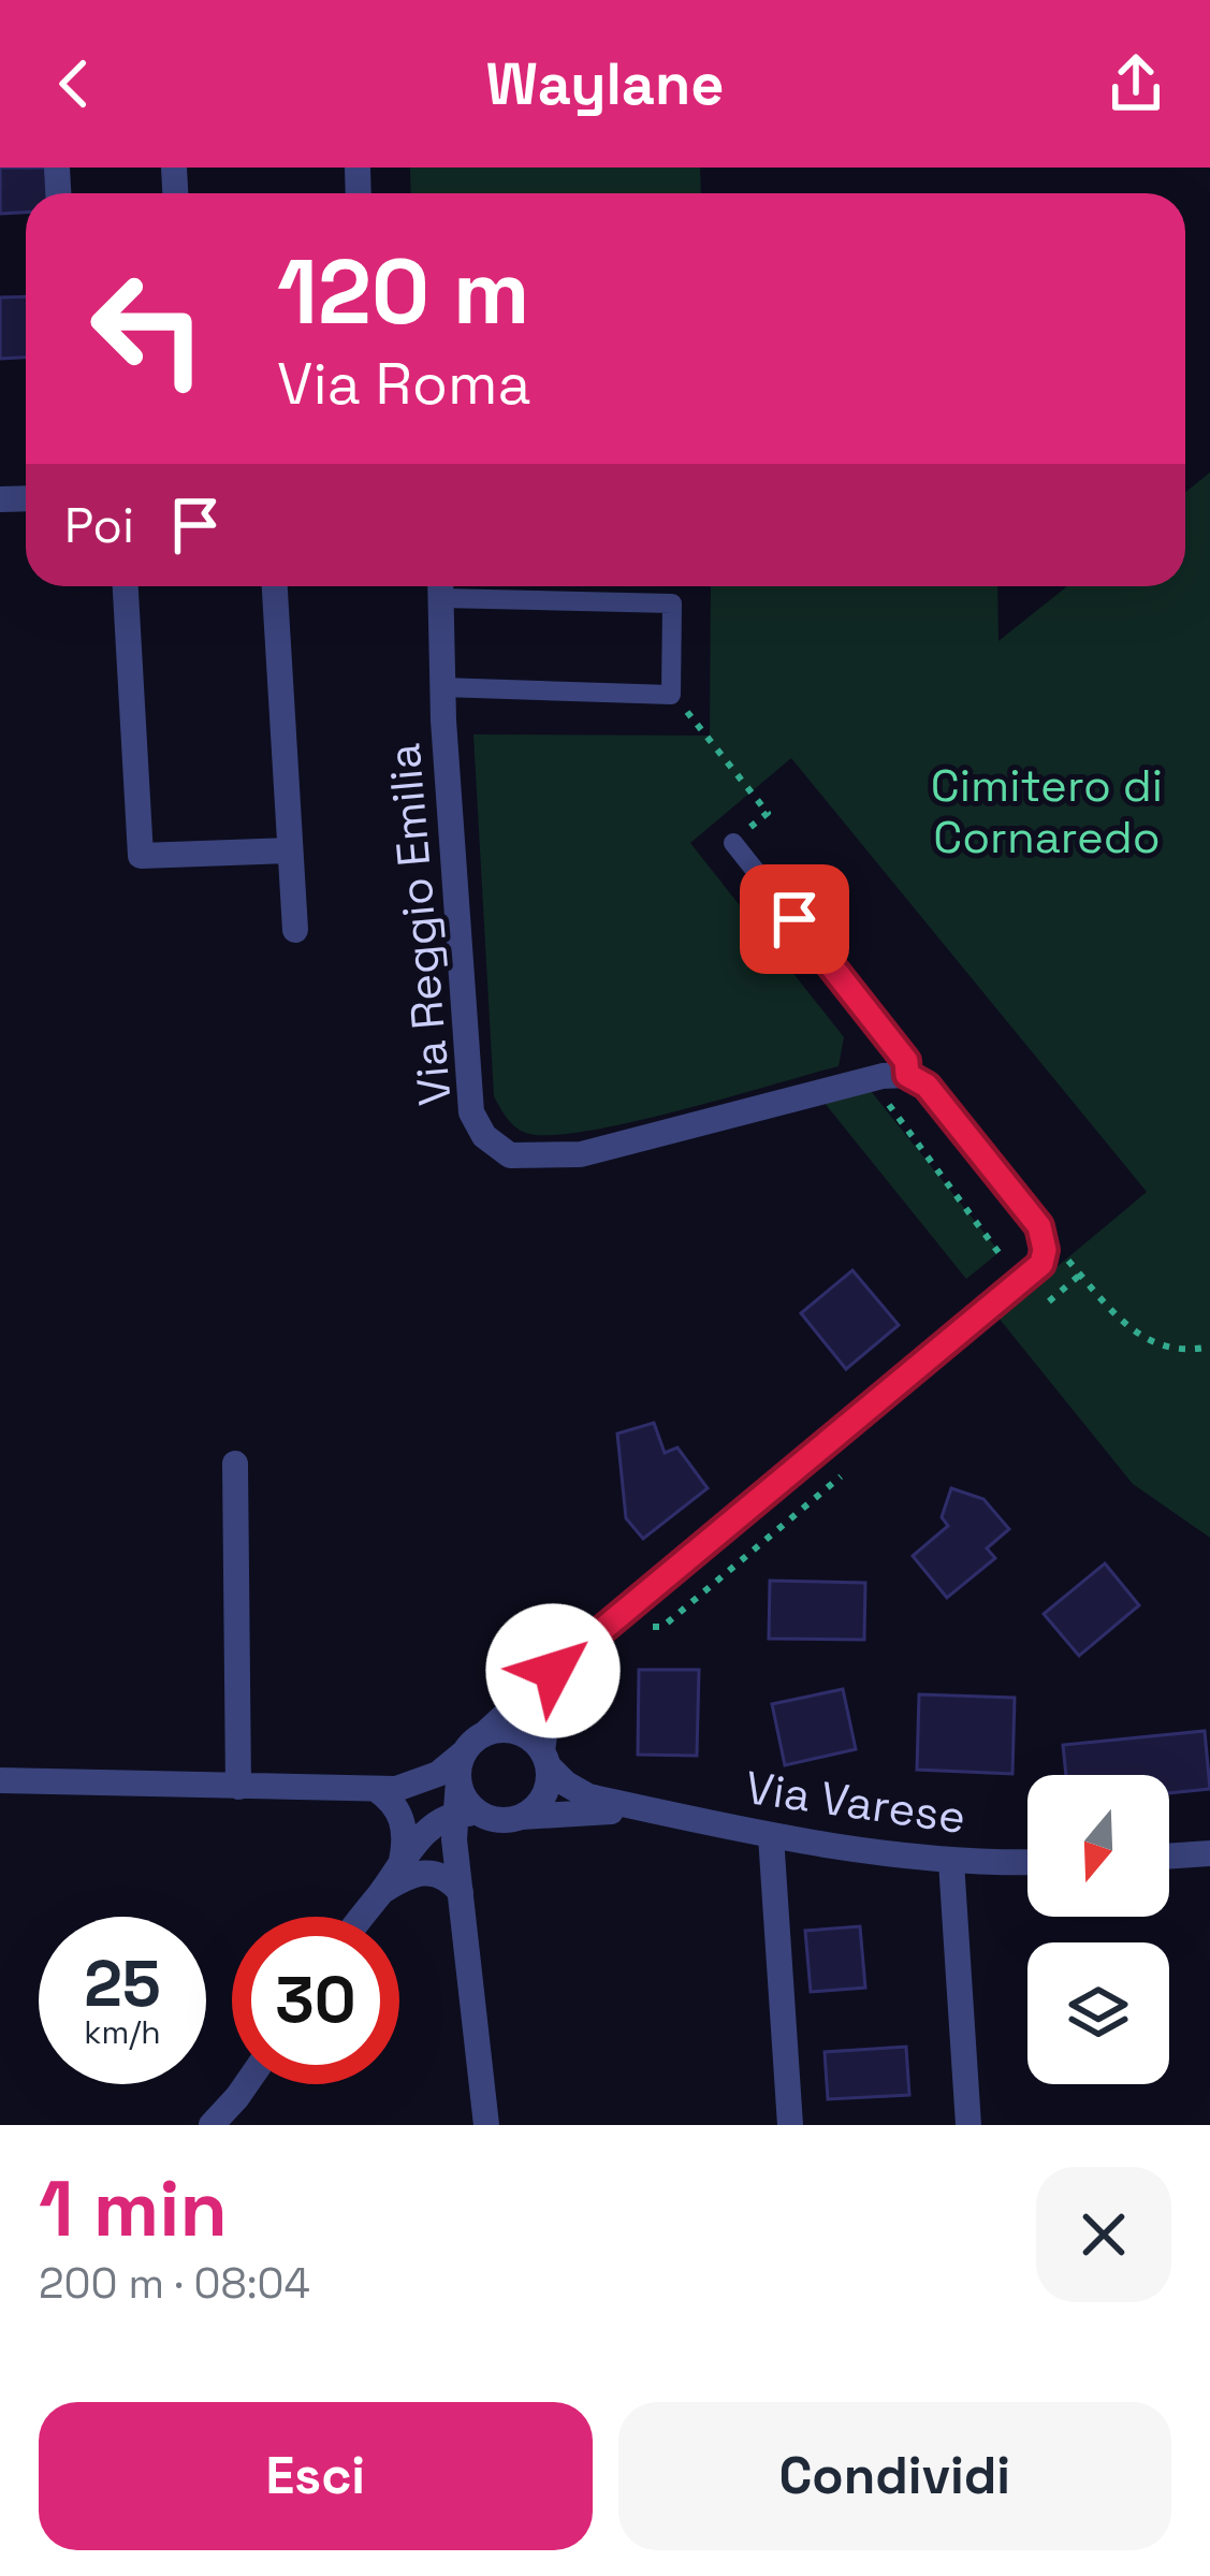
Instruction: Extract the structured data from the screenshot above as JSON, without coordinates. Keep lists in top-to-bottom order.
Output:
{
  "streets": {
    "street": ["Via Reggio Emilia", "Via Varese"]
  },
  "parks": ["Cimitero di Cornaredo"],
  "north": "bottom",
  "page": {
    "header": "Waylane",
    "turn": ["120 m", "Via Roma"],
    "then": "Poi",
    "speed": "25 km/h",
    "limit": "30",
    "heading": ["1 min", "200 m · 08:04"],
    "buttons": ["Esci", "Condividi"]
  }
}
